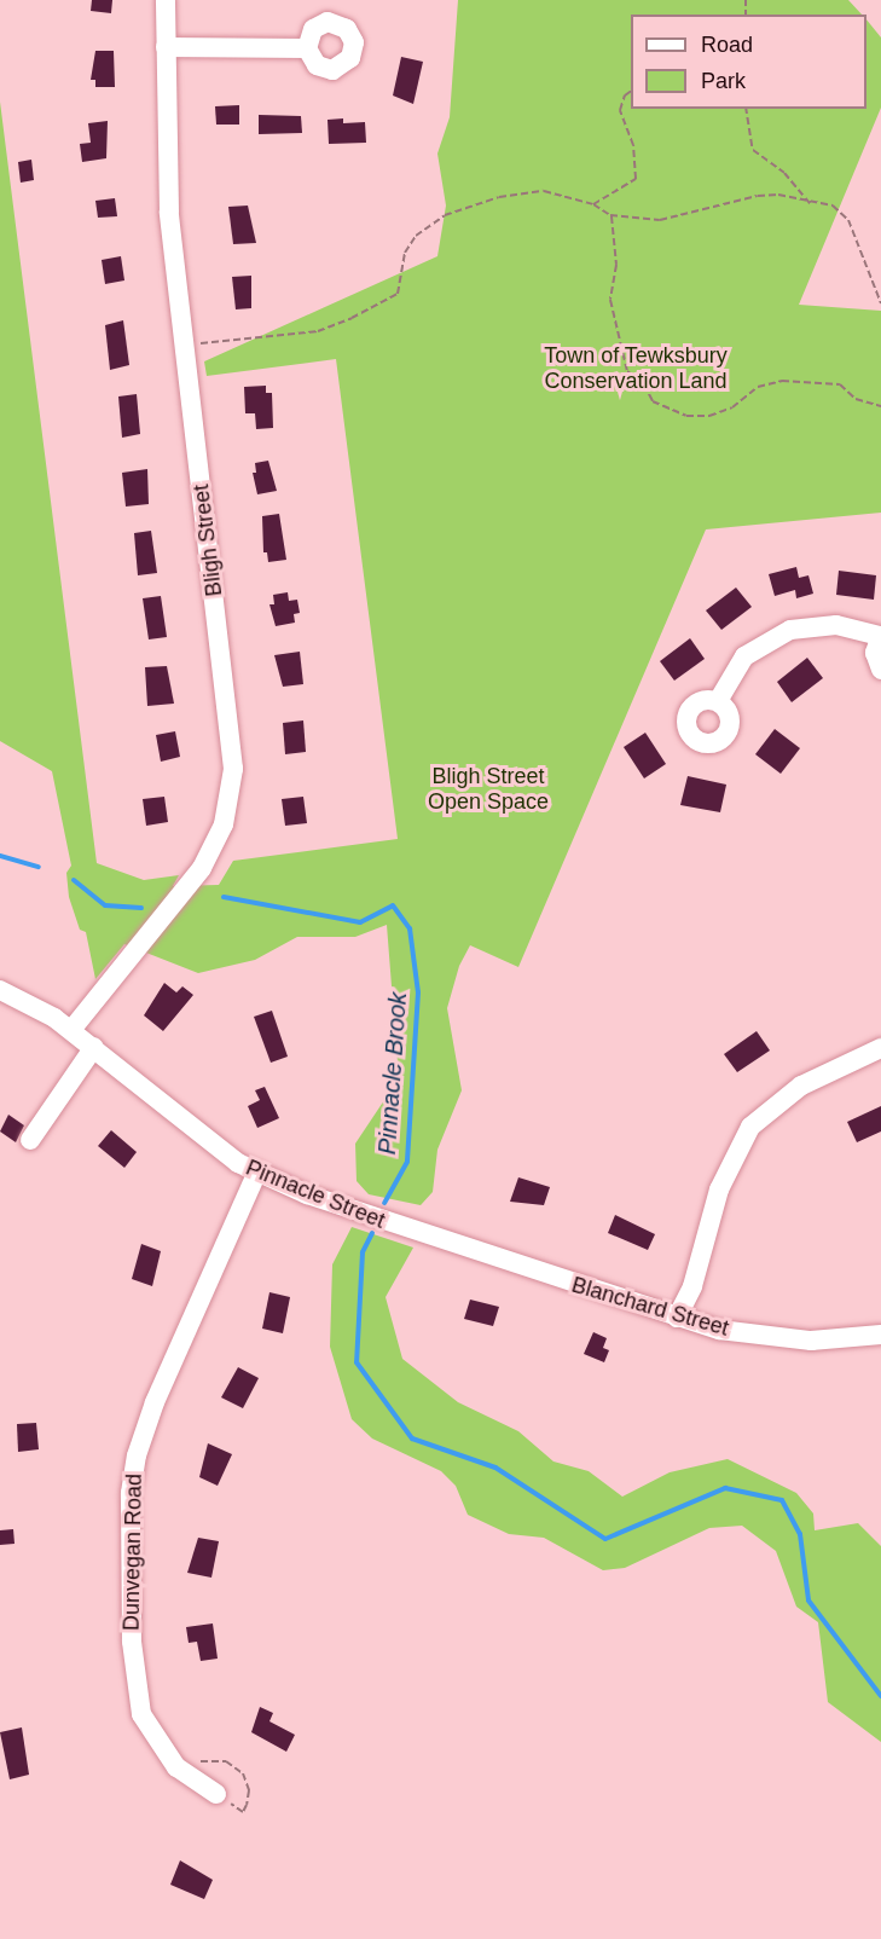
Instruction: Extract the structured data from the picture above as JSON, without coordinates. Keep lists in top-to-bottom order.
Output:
{
  "streets": {
    "street": [
      "Bligh Street",
      "Pinnacle Street",
      "Blanchard Street",
      "Dunvegan Road"
    ]
  },
  "crossings": [
    ["Bligh Street", "Pinnacle Street"],
    ["Pinnacle Street", "Blanchard Street"],
    ["Pinnacle Street", "Dunvegan Road"]
  ],
  "water": ["Pinnacle Brook"],
  "parks": ["Town of Tewksbury Conservation Land", "Bligh Street Open Space"],
  "legend": ["Road", "Park"]
}
